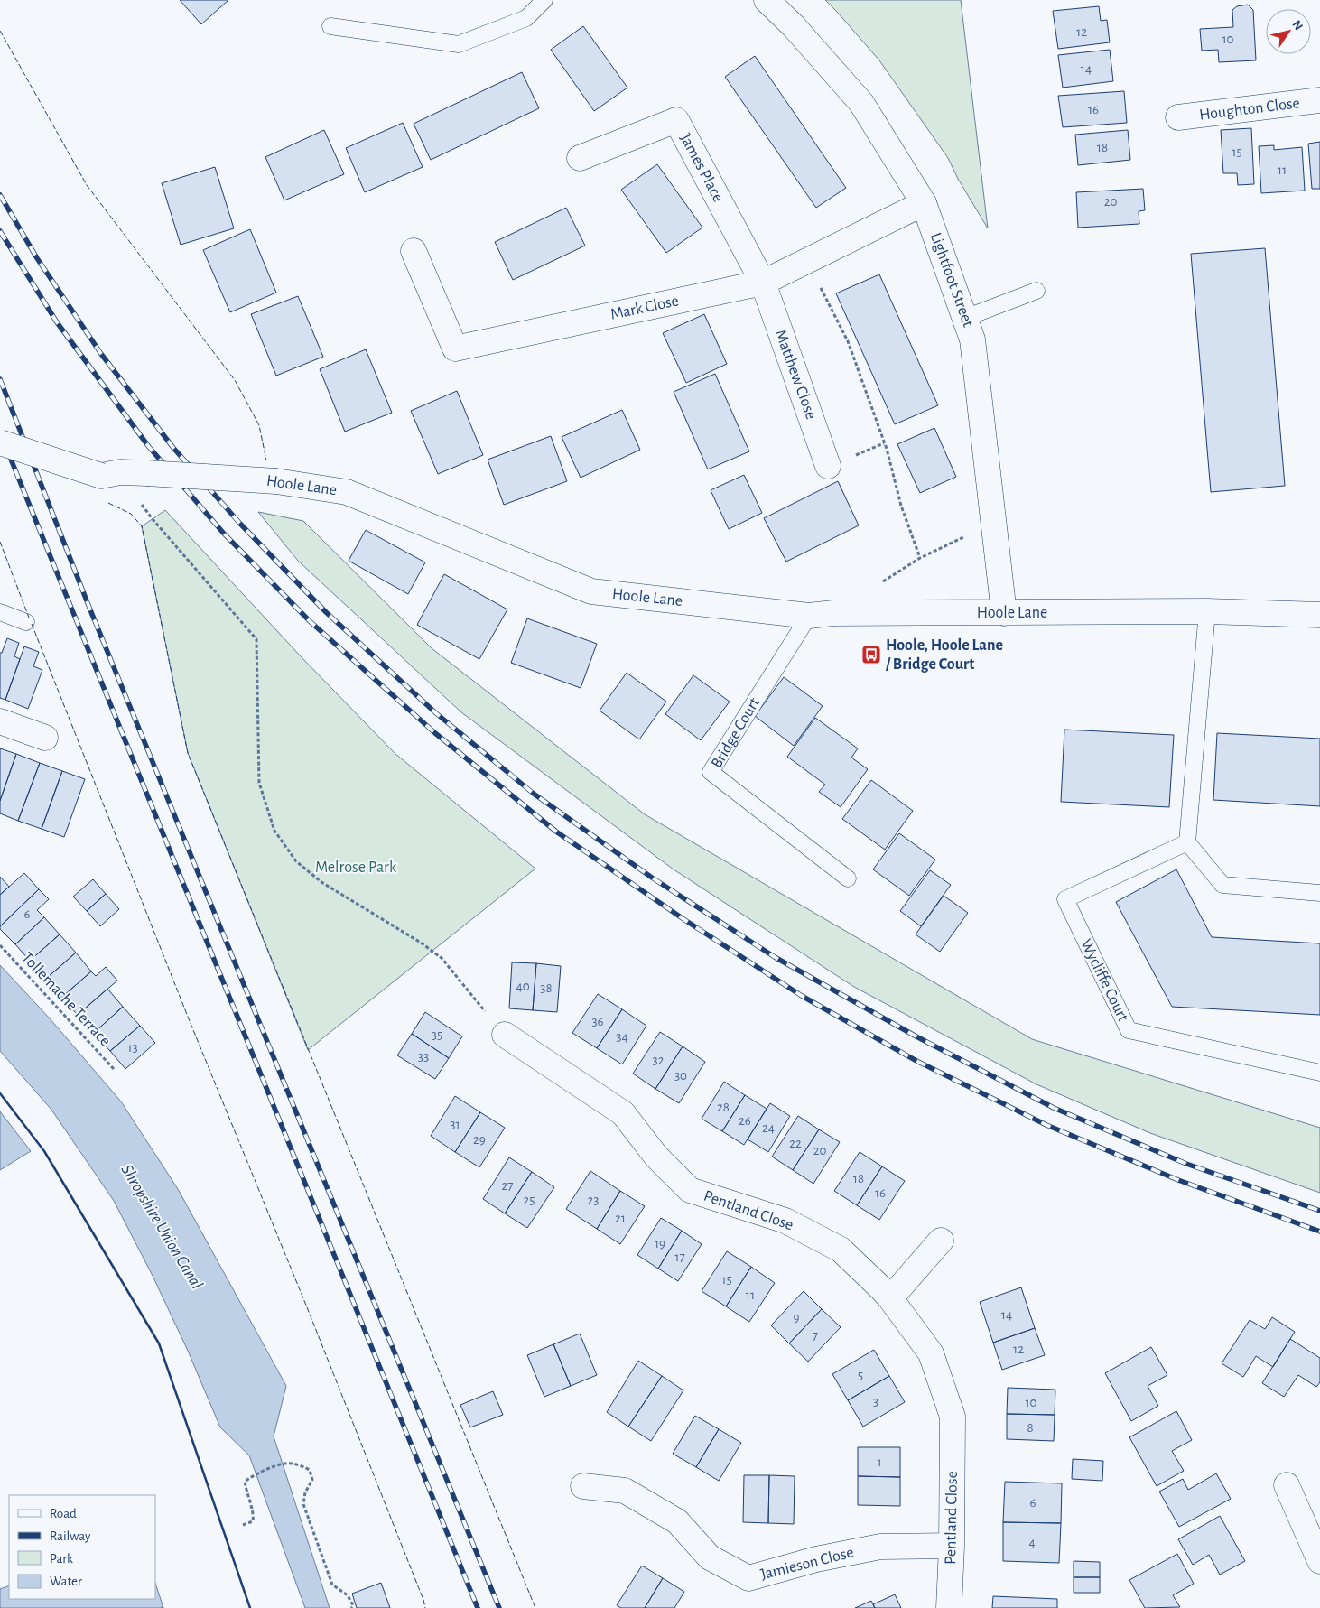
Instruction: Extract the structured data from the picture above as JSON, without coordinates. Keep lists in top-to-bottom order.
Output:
{
  "streets": {
    "street": [
      "Houghton Close",
      "James Place",
      "Lightfoot Street",
      "Mark Close",
      "Matthew Close",
      "Hoole Lane",
      "Pentland Close",
      "Jamieson Close"
    ],
    "lane": ["Bridge Court", "Wycliffe Court"],
    "path": ["Tollemache Terrace"]
  },
  "crossings": [
    ["James Place", "Mark Close"],
    ["James Place", "Matthew Close"],
    ["Lightfoot Street", "Mark Close"],
    ["Lightfoot Street", "Hoole Lane"],
    ["Mark Close", "Matthew Close"],
    ["Hoole Lane", "Bridge Court"],
    ["Pentland Close", "Jamieson Close"]
  ],
  "water": ["Shropshire Union Canal"],
  "parks": ["Melrose Park"],
  "places": {
    "bus stop": ["Hoole, Hoole Lane / Bridge Court"]
  },
  "house_numbers": [
    "12",
    "10",
    "14",
    "16",
    "18",
    "15",
    "11",
    "20",
    "6",
    "40",
    "38",
    "36",
    "35",
    "34",
    "13",
    "33",
    "32",
    "30",
    "28",
    "26",
    "31",
    "24",
    "29",
    "22",
    "20",
    "18",
    "27",
    "16",
    "25",
    "23",
    "21",
    "19",
    "17",
    "15",
    "11",
    "14",
    "9",
    "7",
    "12",
    "5",
    "3",
    "10",
    "8",
    "1",
    "6",
    "4"
  ],
  "legend": [
    "Road",
    "Railway",
    "Park",
    "Water"
  ],
  "north": "top right"
}
